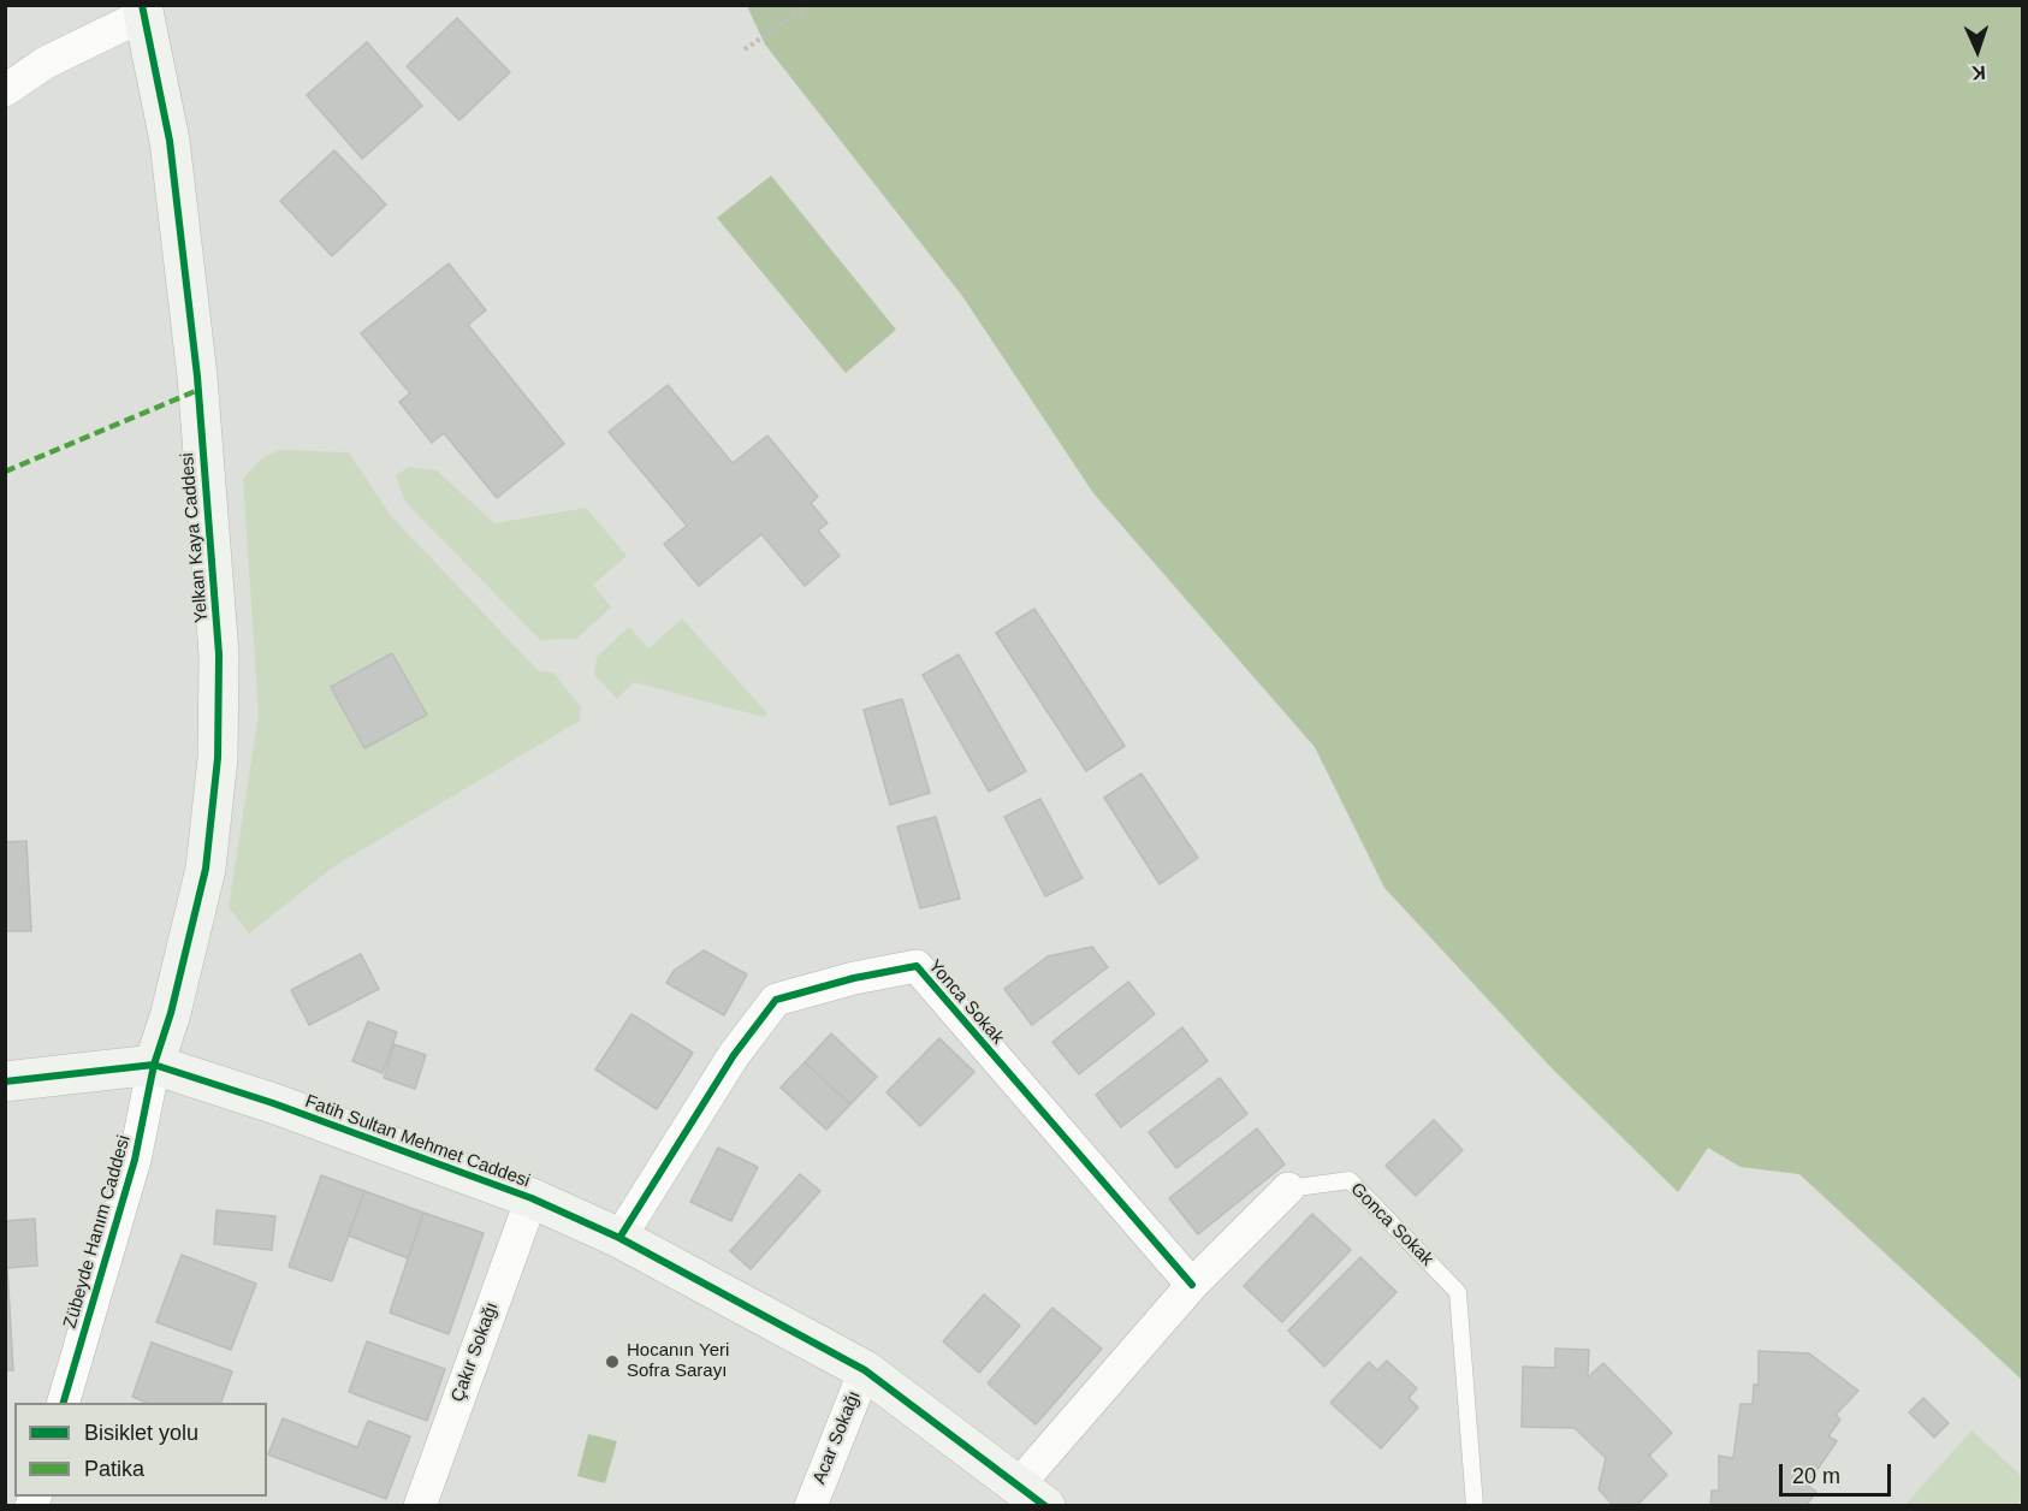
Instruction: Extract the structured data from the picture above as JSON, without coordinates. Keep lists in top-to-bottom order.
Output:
{
  "streets": {
    "street": [
      "Yelkan Kaya Caddesi",
      "Yonca Sokak",
      "Fatih Sultan Mehmet Caddesi",
      "Gonca Sokak",
      "Zübeyde Hanım Caddesi",
      "Çakır Sokağı",
      "Acar Sokağı"
    ]
  },
  "crossings": [
    ["Yelkan Kaya Caddesi", "Fatih Sultan Mehmet Caddesi"],
    ["Yelkan Kaya Caddesi", "Zübeyde Hanım Caddesi"],
    ["Yonca Sokak", "Fatih Sultan Mehmet Caddesi"],
    ["Yonca Sokak", "Gonca Sokak"],
    ["Fatih Sultan Mehmet Caddesi", "Gonca Sokak"],
    ["Fatih Sultan Mehmet Caddesi", "Zübeyde Hanım Caddesi"],
    ["Fatih Sultan Mehmet Caddesi", "Çakır Sokağı"],
    ["Fatih Sultan Mehmet Caddesi", "Acar Sokağı"]
  ],
  "places": ["Hocanın Yeri Sofra Sarayı"],
  "legend": ["Bisiklet yolu", "Patika"],
  "scale_bar": "20 m",
  "north": "bottom"
}
